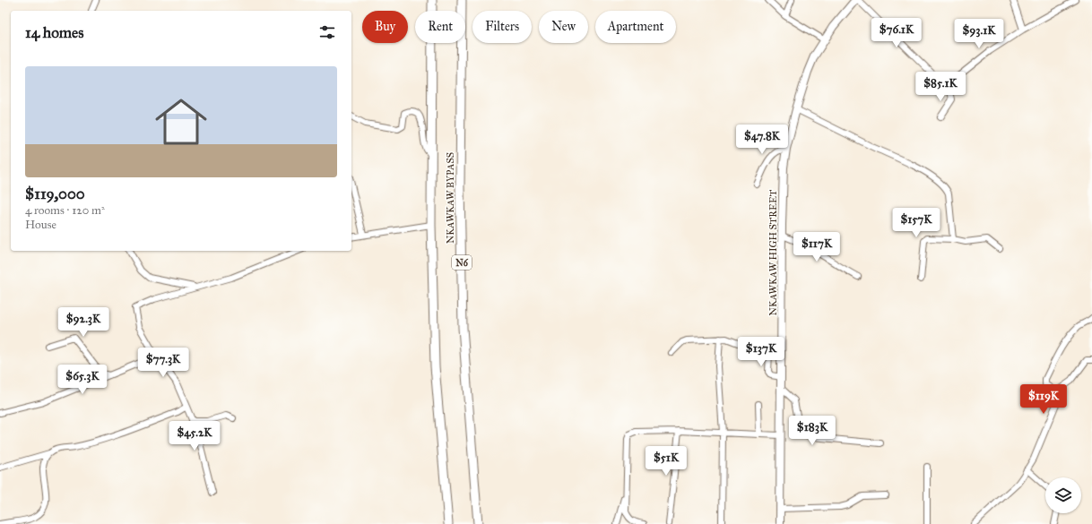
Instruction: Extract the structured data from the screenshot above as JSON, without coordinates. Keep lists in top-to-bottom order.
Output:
{
  "streets": {
    "highway": ["NKAWKAW BYPASS", "N6"],
    "main road": ["NKAWKAW HIGH STREET"]
  },
  "page": {
    "chip": [
      "Buy",
      "Rent",
      "Filters",
      "New",
      "Apartment"
    ],
    "heading": "14 homes",
    "price": [
      "$76.1K",
      "$93.1K",
      "$85.1K",
      "$47.8K",
      "$157K",
      "$117K",
      "$92.3K",
      "$137K",
      "$77.3K",
      "$65.3K",
      "$119K",
      "$183K",
      "$45.2K",
      "$51K"
    ],
    "list": [
      {
        "name": "$119,000",
        "note": "4 rooms · 120 m² · House"
      }
    ]
  }
}
